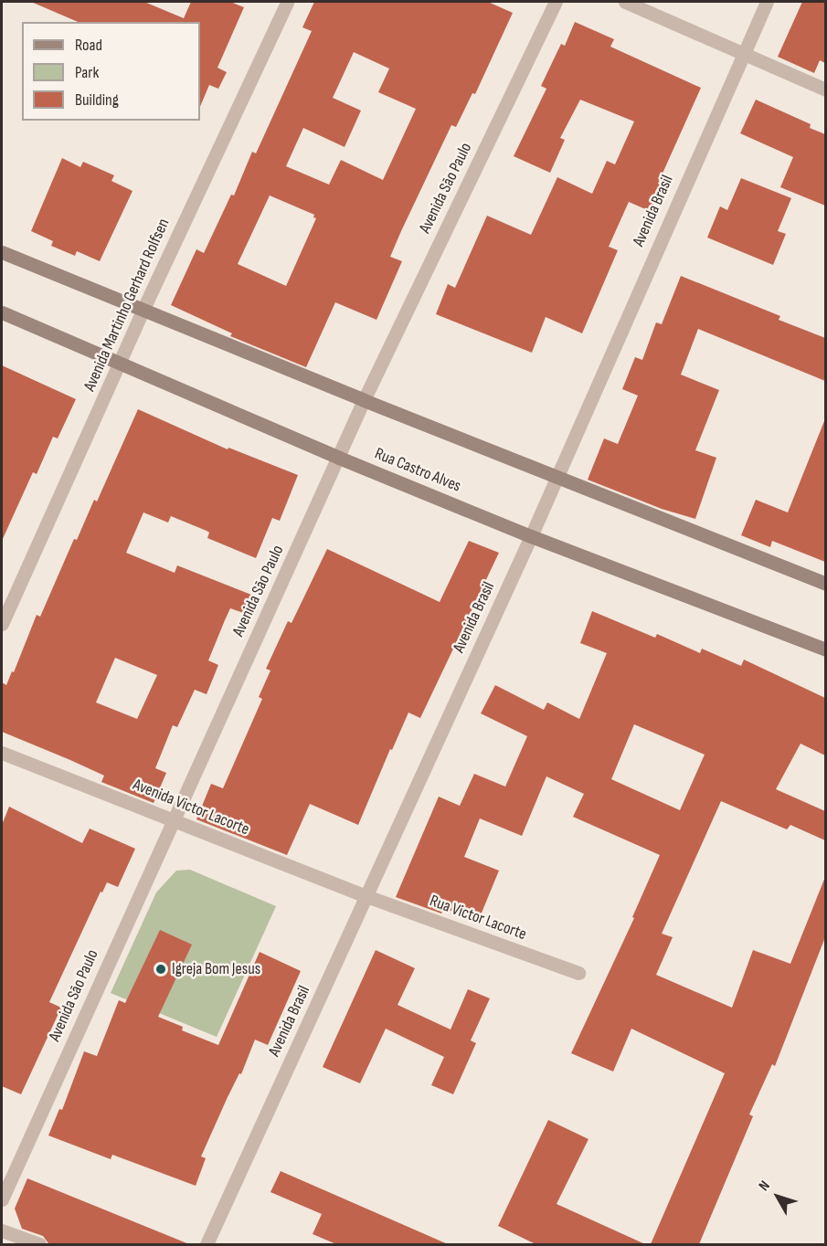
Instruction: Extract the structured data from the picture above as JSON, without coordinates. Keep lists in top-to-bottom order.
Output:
{
  "streets": {
    "main road": ["Rua Castro Alves"],
    "street": [
      "Avenida São Paulo",
      "Avenida Brasil",
      "Avenida Martinho Gerhard Rolfsen",
      "Avenida Victor Lacorte",
      "Rua Victor Lacorte"
    ]
  },
  "crossings": [
    ["Avenida São Paulo", "Rua Castro Alves"],
    ["Avenida São Paulo", "Avenida Victor Lacorte"],
    ["Avenida Brasil", "Rua Castro Alves"],
    ["Avenida Brasil", "Avenida Victor Lacorte"],
    ["Avenida Brasil", "Rua Victor Lacorte"],
    ["Avenida Martinho Gerhard Rolfsen", "Rua Castro Alves"],
    ["Avenida Victor Lacorte", "Rua Victor Lacorte"]
  ],
  "places": ["Igreja Bom Jesus"],
  "legend": ["Road", "Park", "Building"],
  "north": "top left"
}
